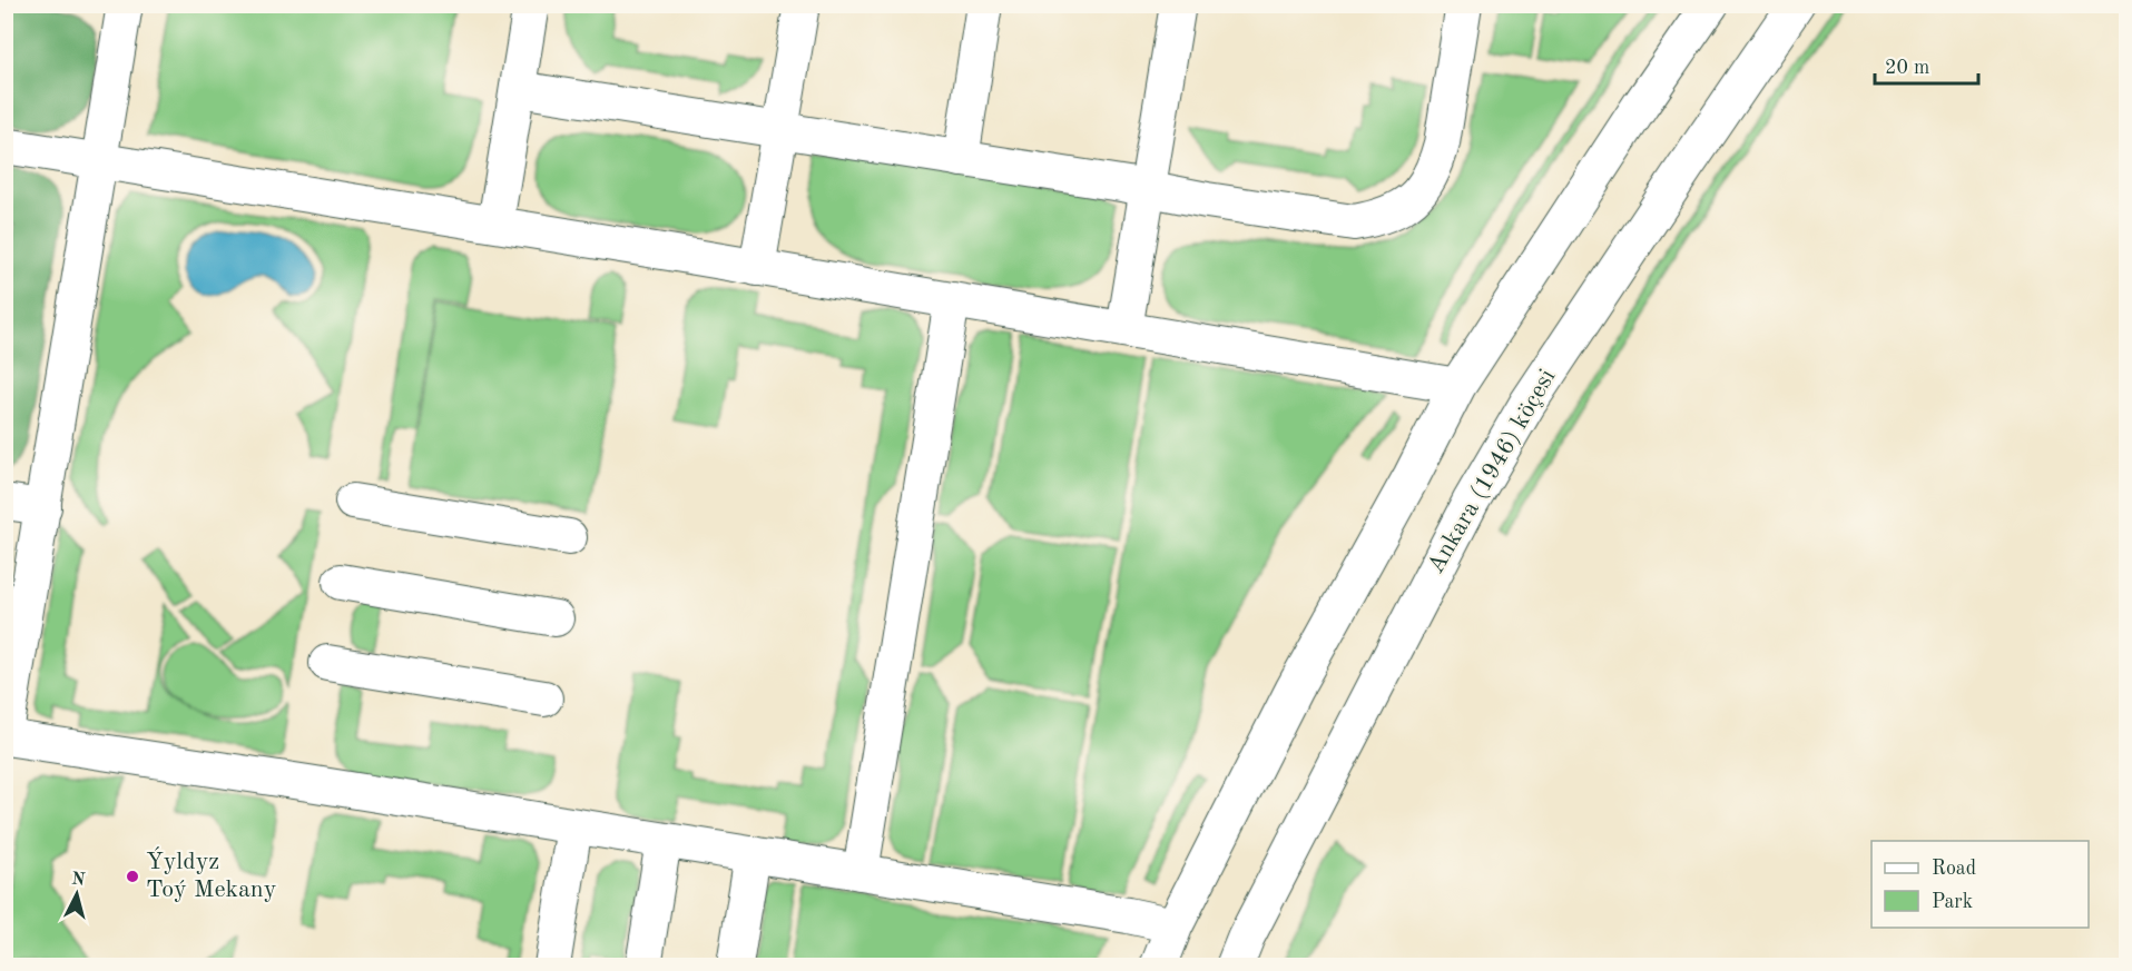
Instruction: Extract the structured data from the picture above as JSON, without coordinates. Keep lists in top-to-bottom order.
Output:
{
  "streets": {
    "main road": ["Ankara (1946) köçesi"]
  },
  "places": ["Ýyldyz Toý Mekany"],
  "legend": ["Road", "Park"],
  "scale_bar": "20 m",
  "north": "top"
}
